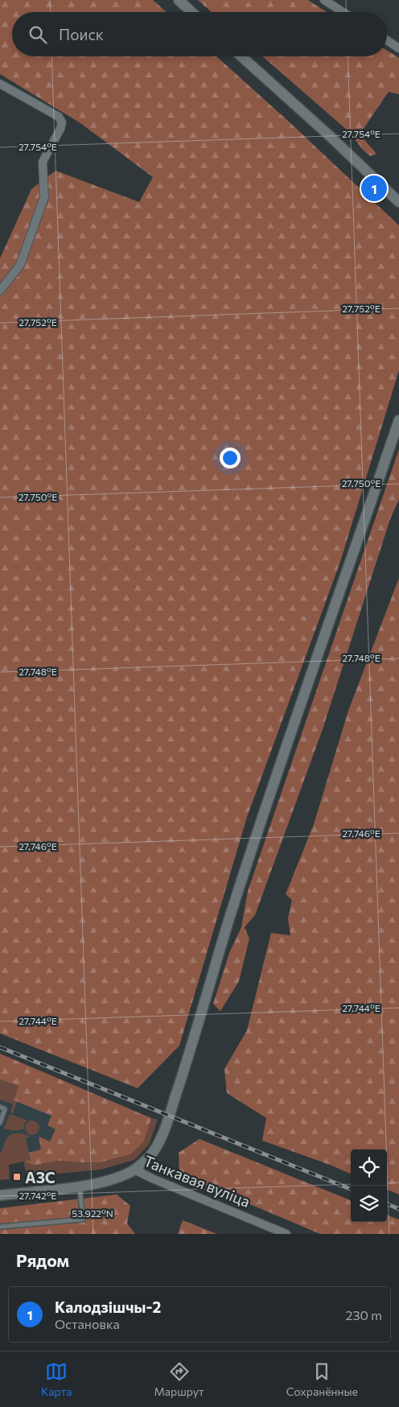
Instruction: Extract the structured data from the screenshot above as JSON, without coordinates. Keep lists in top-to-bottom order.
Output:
{
  "streets": {
    "main road": ["Танкавая вуліца"]
  },
  "places": {
    "transit": ["АЗС"]
  },
  "page": {
    "search": "Поиск",
    "pins": "1",
    "heading": "Рядом",
    "list": [
      {
        "mark": "1",
        "name": "Калодзішчы-2",
        "note": "Остановка",
        "value": "230 m"
      }
    ],
    "nav": ["Карта", "Маршрут", "Сохранённые"]
  },
  "coordinates": [
    "27.754°E",
    "27.752°E",
    "27.750°E",
    "27.748°E",
    "27.746°E",
    "27.744°E",
    "27.742°E",
    "53.922°N"
  ]
}
